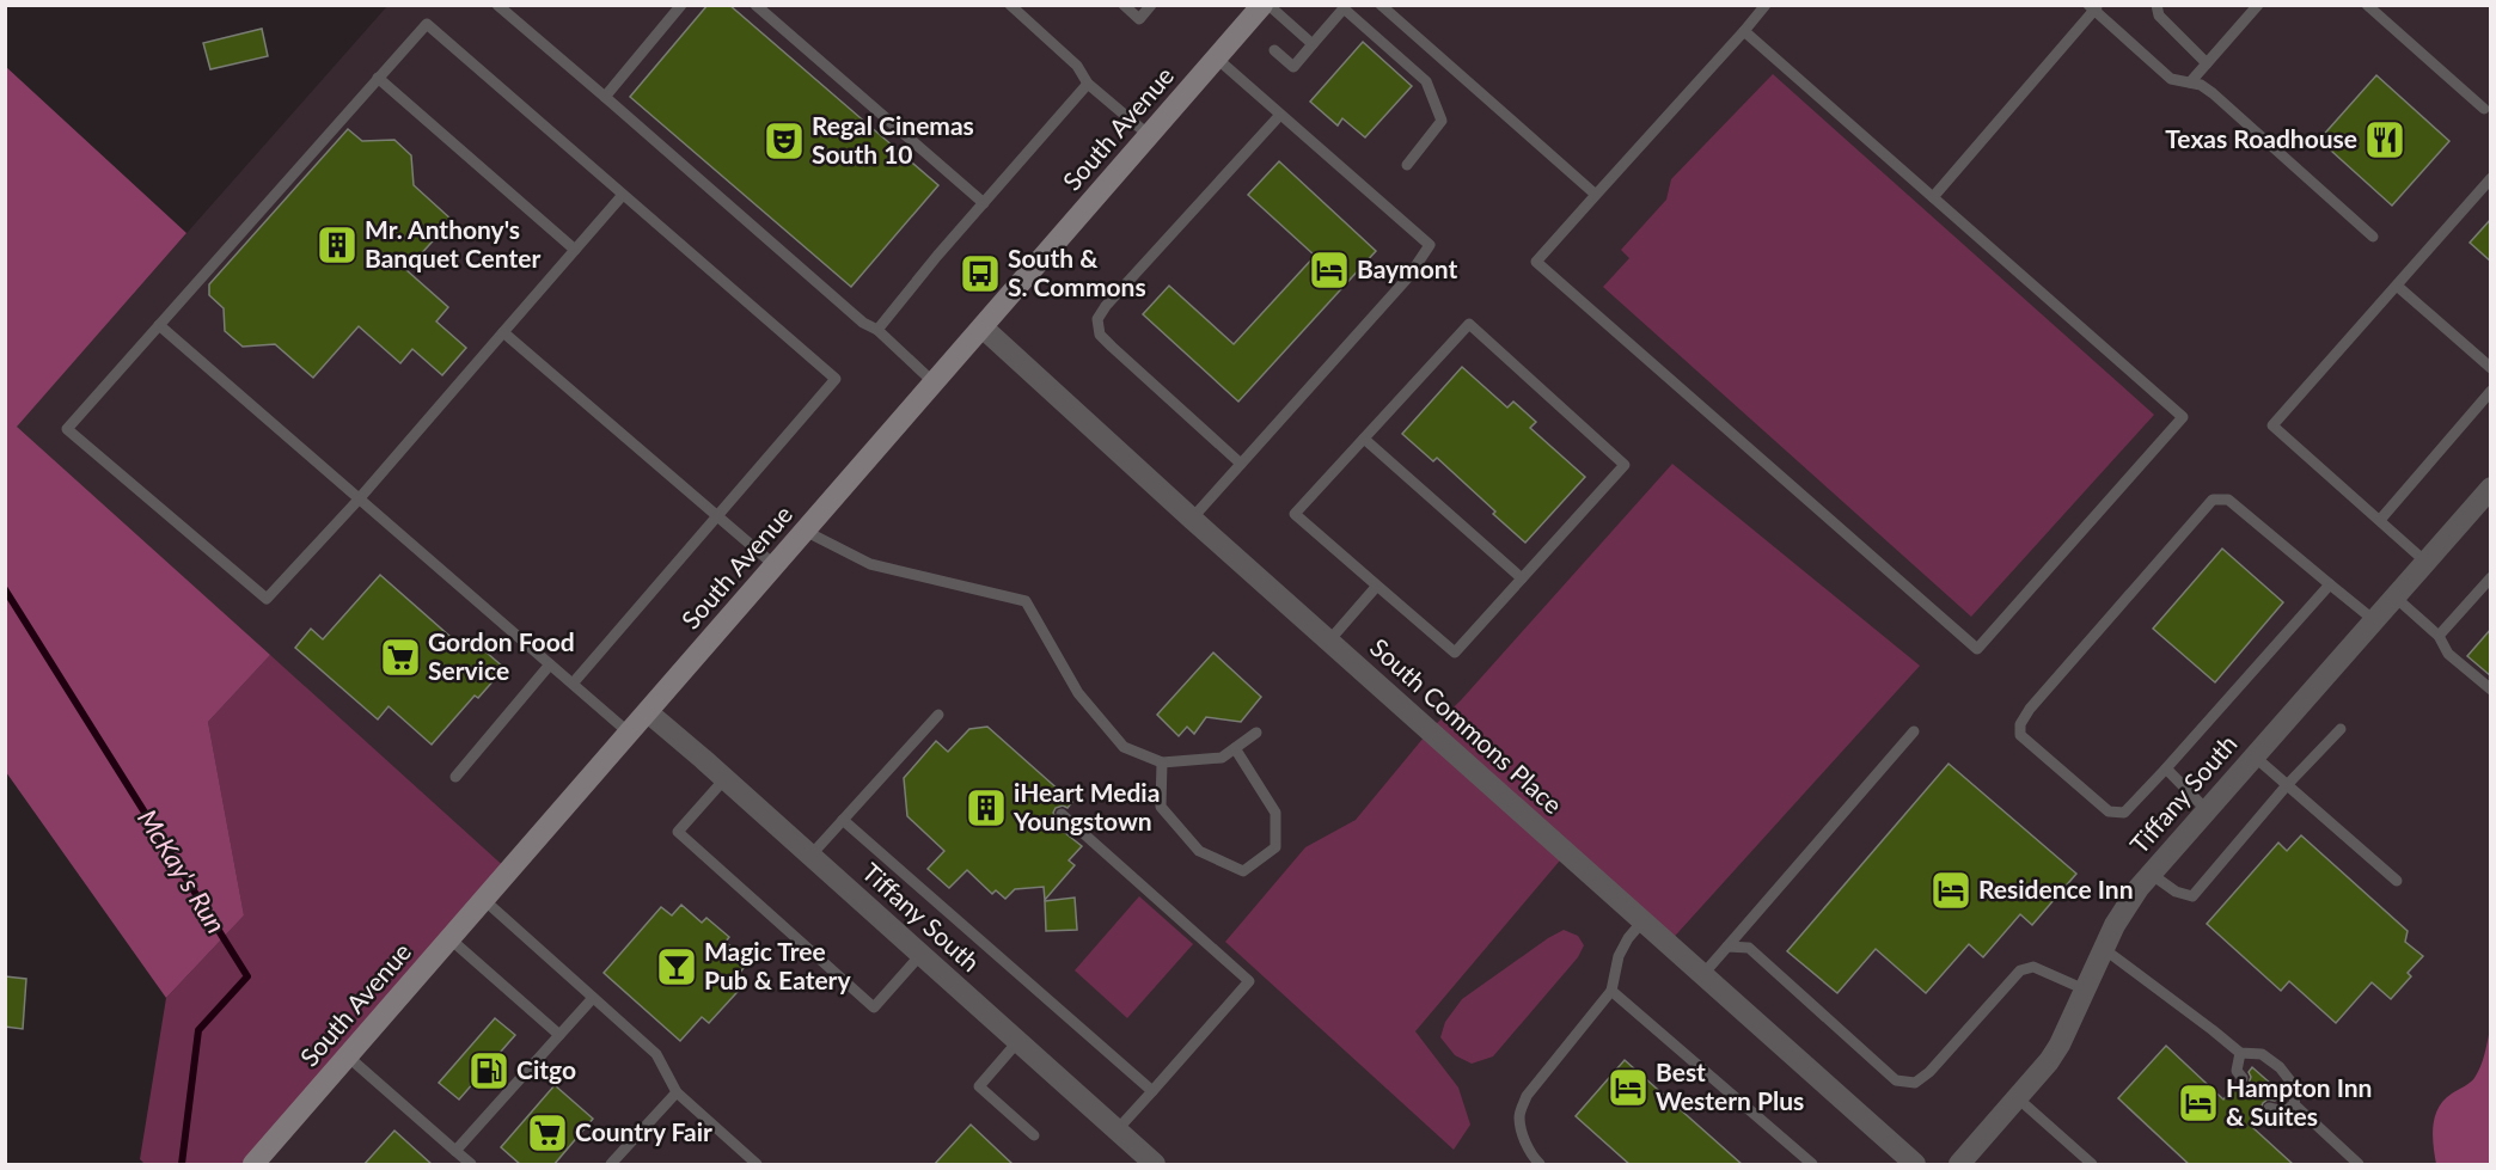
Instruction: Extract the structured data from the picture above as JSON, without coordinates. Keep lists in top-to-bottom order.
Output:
{
  "streets": {
    "main road": ["South Avenue"],
    "street": ["South Commons Place", "Tiffany South"]
  },
  "crossings": [
    ["South Avenue", "South Commons Place"],
    ["South Avenue", "Tiffany South"]
  ],
  "water": ["McKay's Run"],
  "places": {
    "restaurant": ["Texas Roadhouse"],
    "theatre": ["Regal Cinemas South 10"],
    "building": ["Mr. Anthony's Banquet Center", "iHeart Media Youngstown"],
    "hotel": [
      "Baymont",
      "Residence Inn",
      "Best Western Plus",
      "Hampton Inn & Suites"
    ],
    "bus stop": ["South & S. Commons"],
    "supermarket": ["Gordon Food Service", "Country Fair"],
    "bar": ["Magic Tree Pub & Eatery"],
    "fuel station": ["Citgo"]
  }
}
